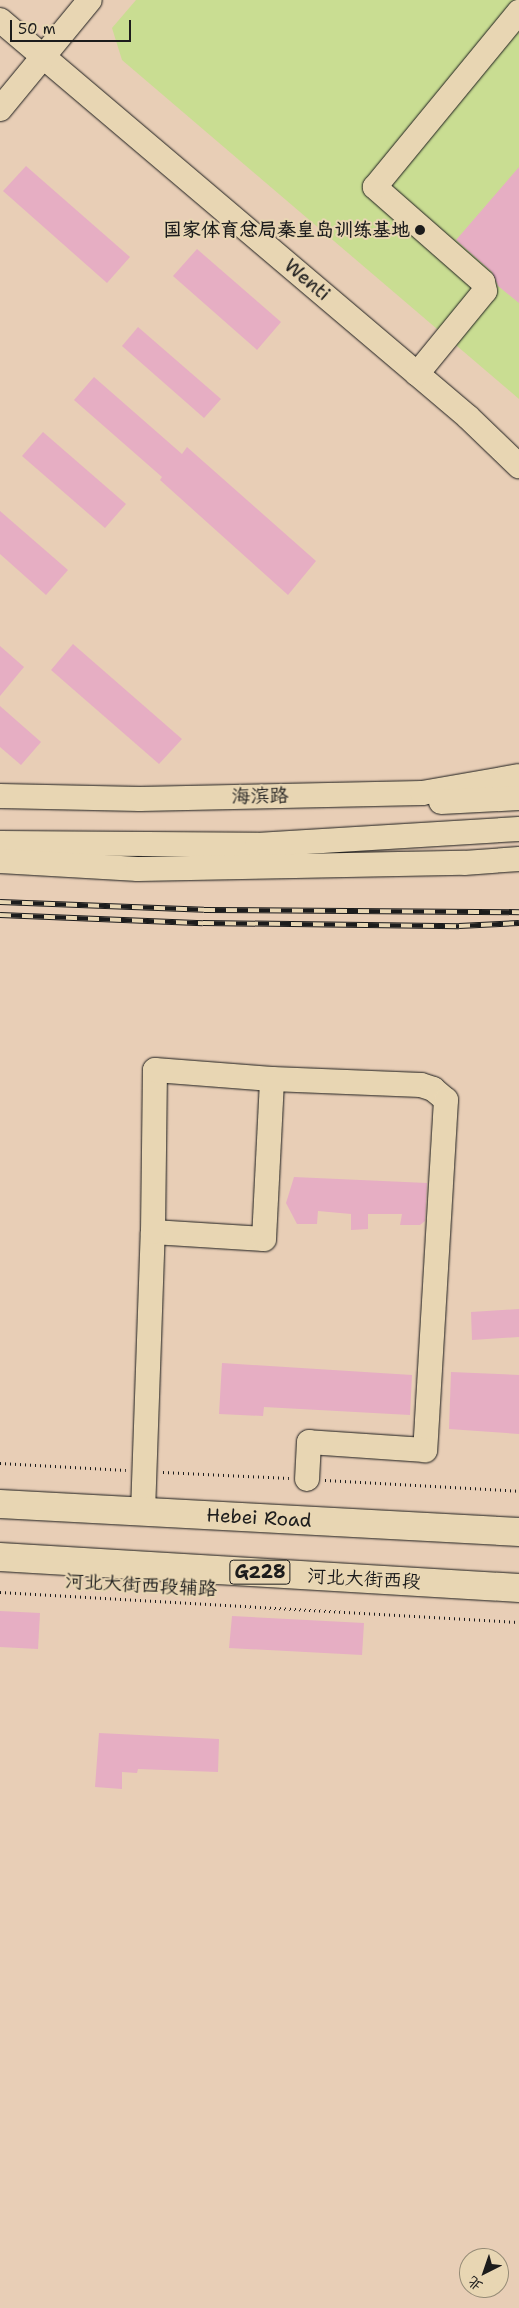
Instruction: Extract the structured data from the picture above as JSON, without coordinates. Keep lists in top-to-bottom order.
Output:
{
  "streets": {
    "highway": ["Hebei Road", "G228", "河北大街西段"],
    "street": ["Wenti", "海滨路"],
    "path": ["河北大街西段辅路"]
  },
  "places": ["国家体育总局秦皇岛训练基地"],
  "scale_bar": "50 m",
  "north": "bottom left"
}
